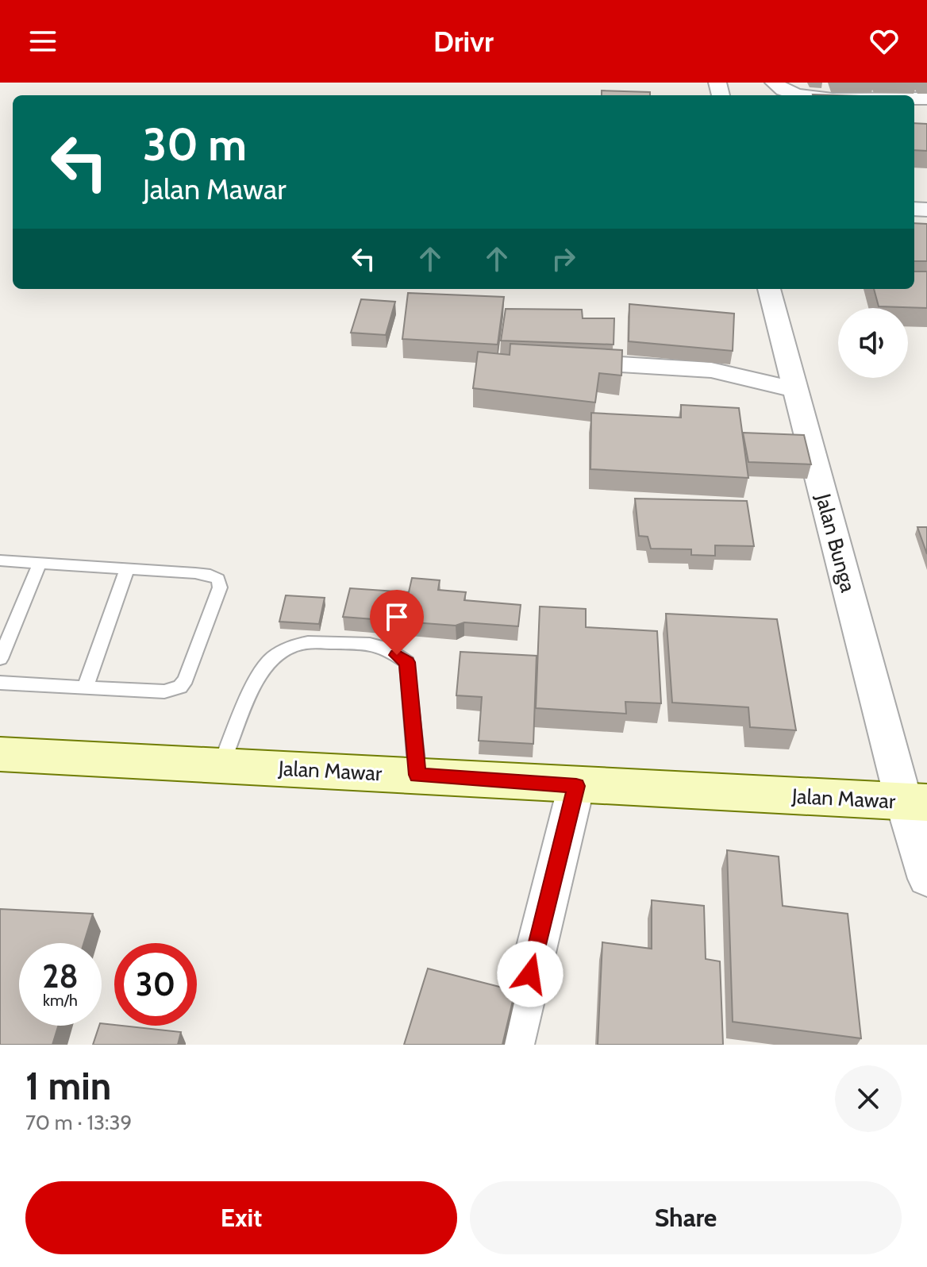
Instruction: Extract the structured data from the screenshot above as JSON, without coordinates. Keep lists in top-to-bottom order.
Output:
{
  "streets": {
    "street": ["Jalan Bunga", "Jalan Mawar"]
  },
  "crossings": [
    ["Jalan Bunga", "Jalan Mawar"]
  ],
  "page": {
    "header": "Drivr",
    "turn": ["30 m", "Jalan Mawar"],
    "speed": "28 km/h",
    "limit": "30",
    "heading": ["1 min", "70 m · 13:39"],
    "buttons": ["Exit", "Share"]
  }
}
